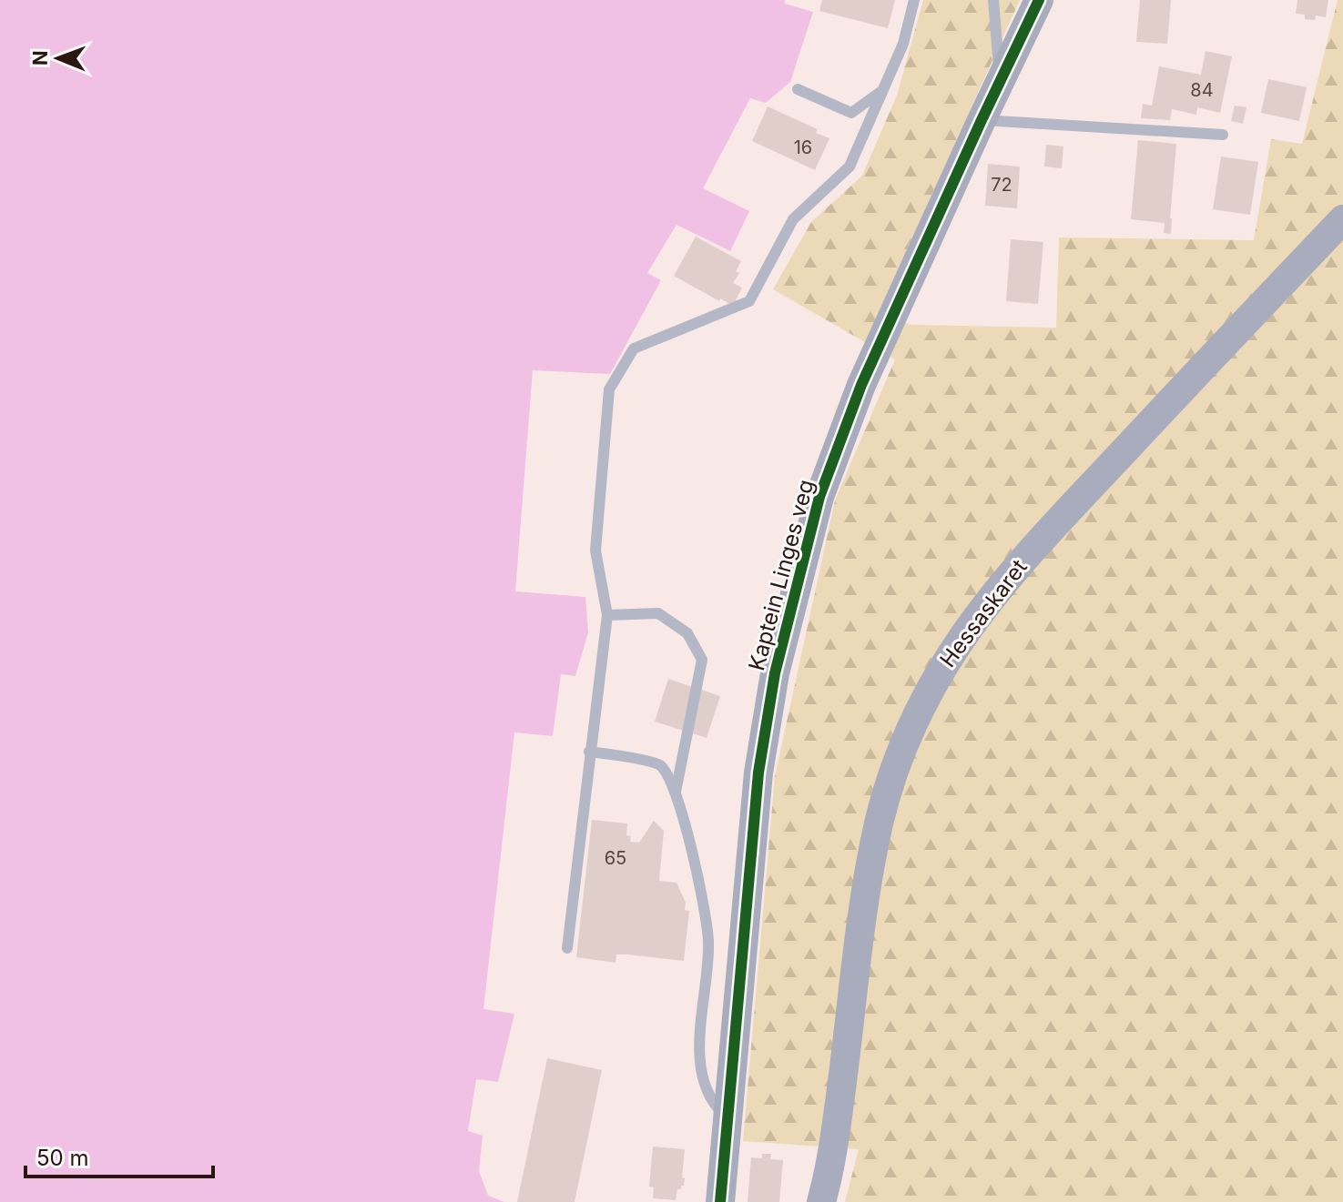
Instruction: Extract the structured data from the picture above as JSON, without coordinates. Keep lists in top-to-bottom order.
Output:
{
  "streets": {
    "street": ["Kaptein Linges veg", "Hessaskaret"]
  },
  "house_numbers": [
    "84",
    "16",
    "72",
    "65"
  ],
  "scale_bar": "50 m",
  "north": "left"
}
